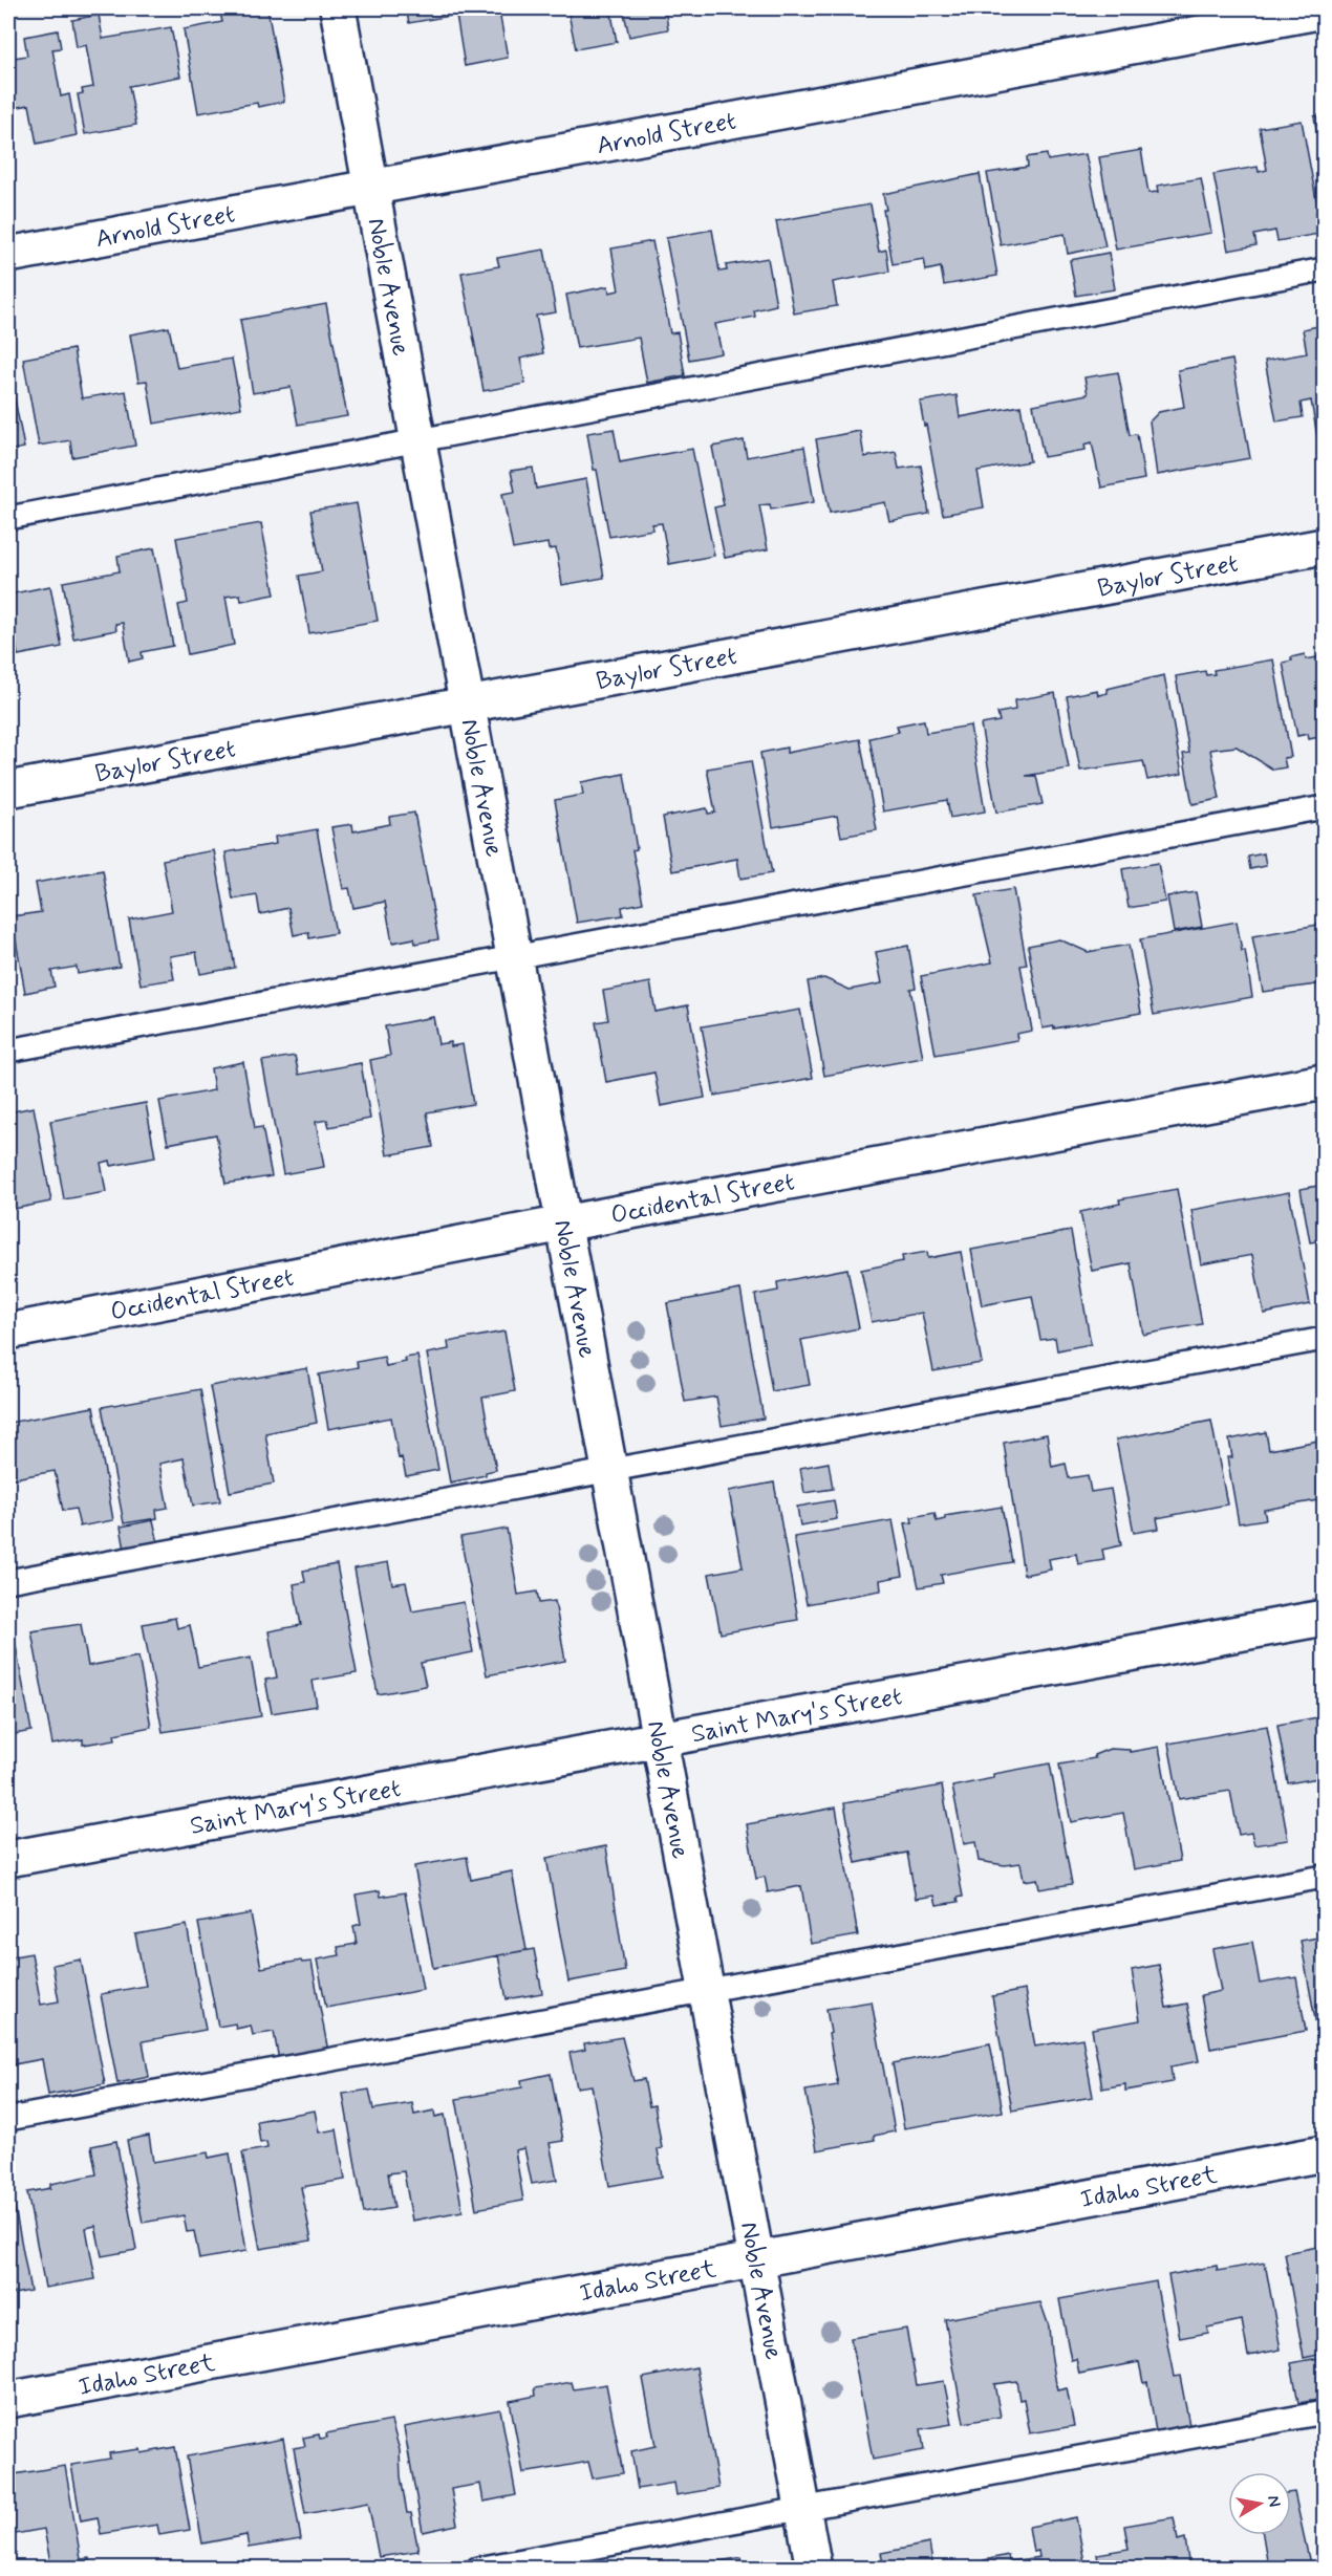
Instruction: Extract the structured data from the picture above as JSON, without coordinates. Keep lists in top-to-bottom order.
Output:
{
  "streets": {
    "street": [
      "Arnold Street",
      "Noble Avenue",
      "Baylor Street",
      "Occidental Street",
      "Saint Mary's Street",
      "Idaho Street"
    ]
  },
  "crossings": [
    ["Arnold Street", "Noble Avenue"],
    ["Noble Avenue", "Baylor Street"],
    ["Noble Avenue", "Occidental Street"],
    ["Noble Avenue", "Saint Mary's Street"],
    ["Noble Avenue", "Idaho Street"]
  ],
  "north": "right"
}
